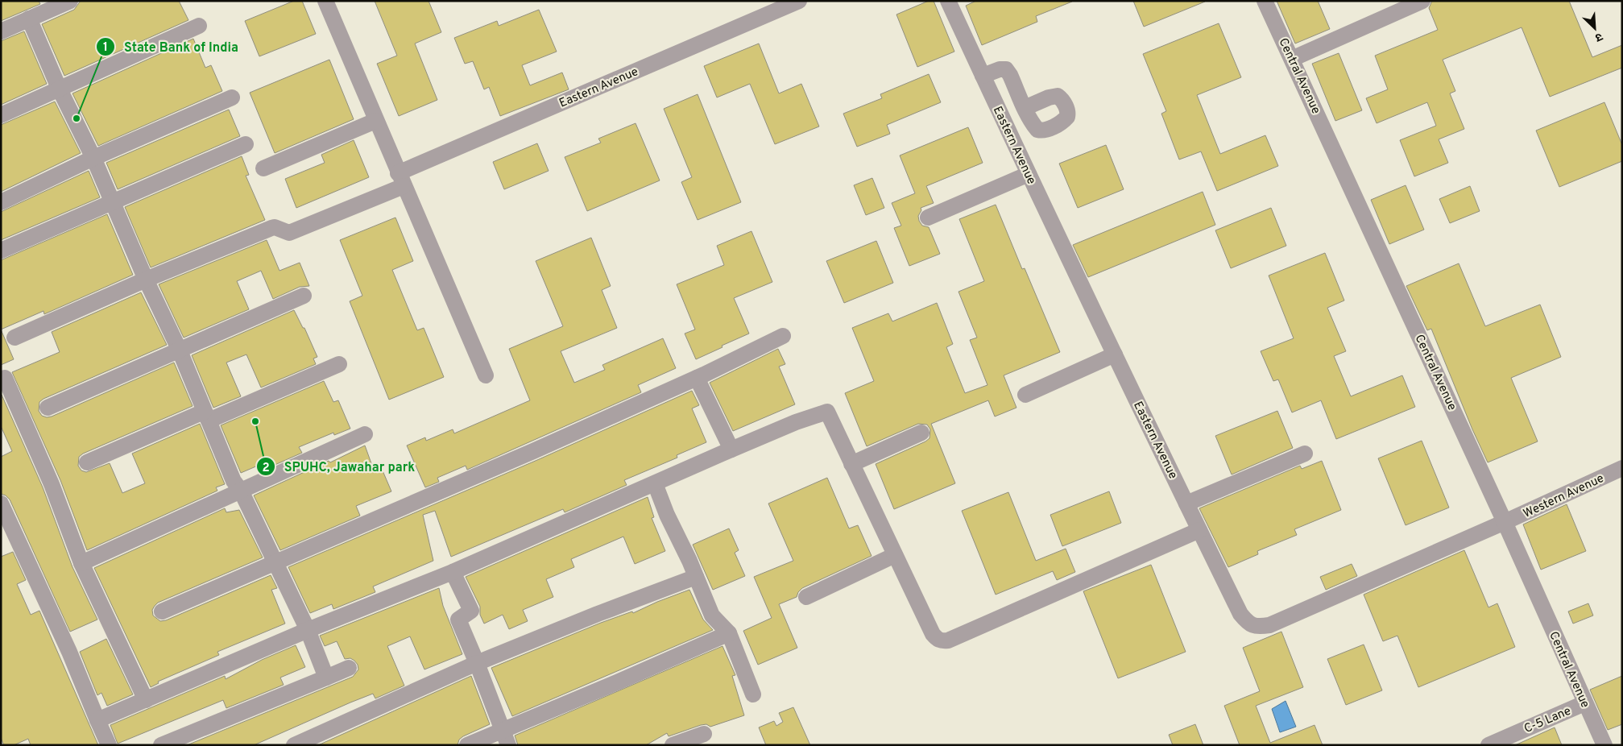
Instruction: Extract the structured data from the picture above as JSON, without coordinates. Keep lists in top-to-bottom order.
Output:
{
  "streets": {
    "street": [
      "Central Avenue",
      "Eastern Avenue",
      "Western Avenue",
      "C-5 Lane"
    ]
  },
  "crossings": [
    ["Central Avenue", "Eastern Avenue"],
    ["Central Avenue", "Western Avenue"],
    ["Central Avenue", "C-5 Lane"],
    ["Eastern Avenue", "Western Avenue"]
  ],
  "places": ["State Bank of India", "SPUHC, Jawahar park"],
  "north": "bottom right"
}
